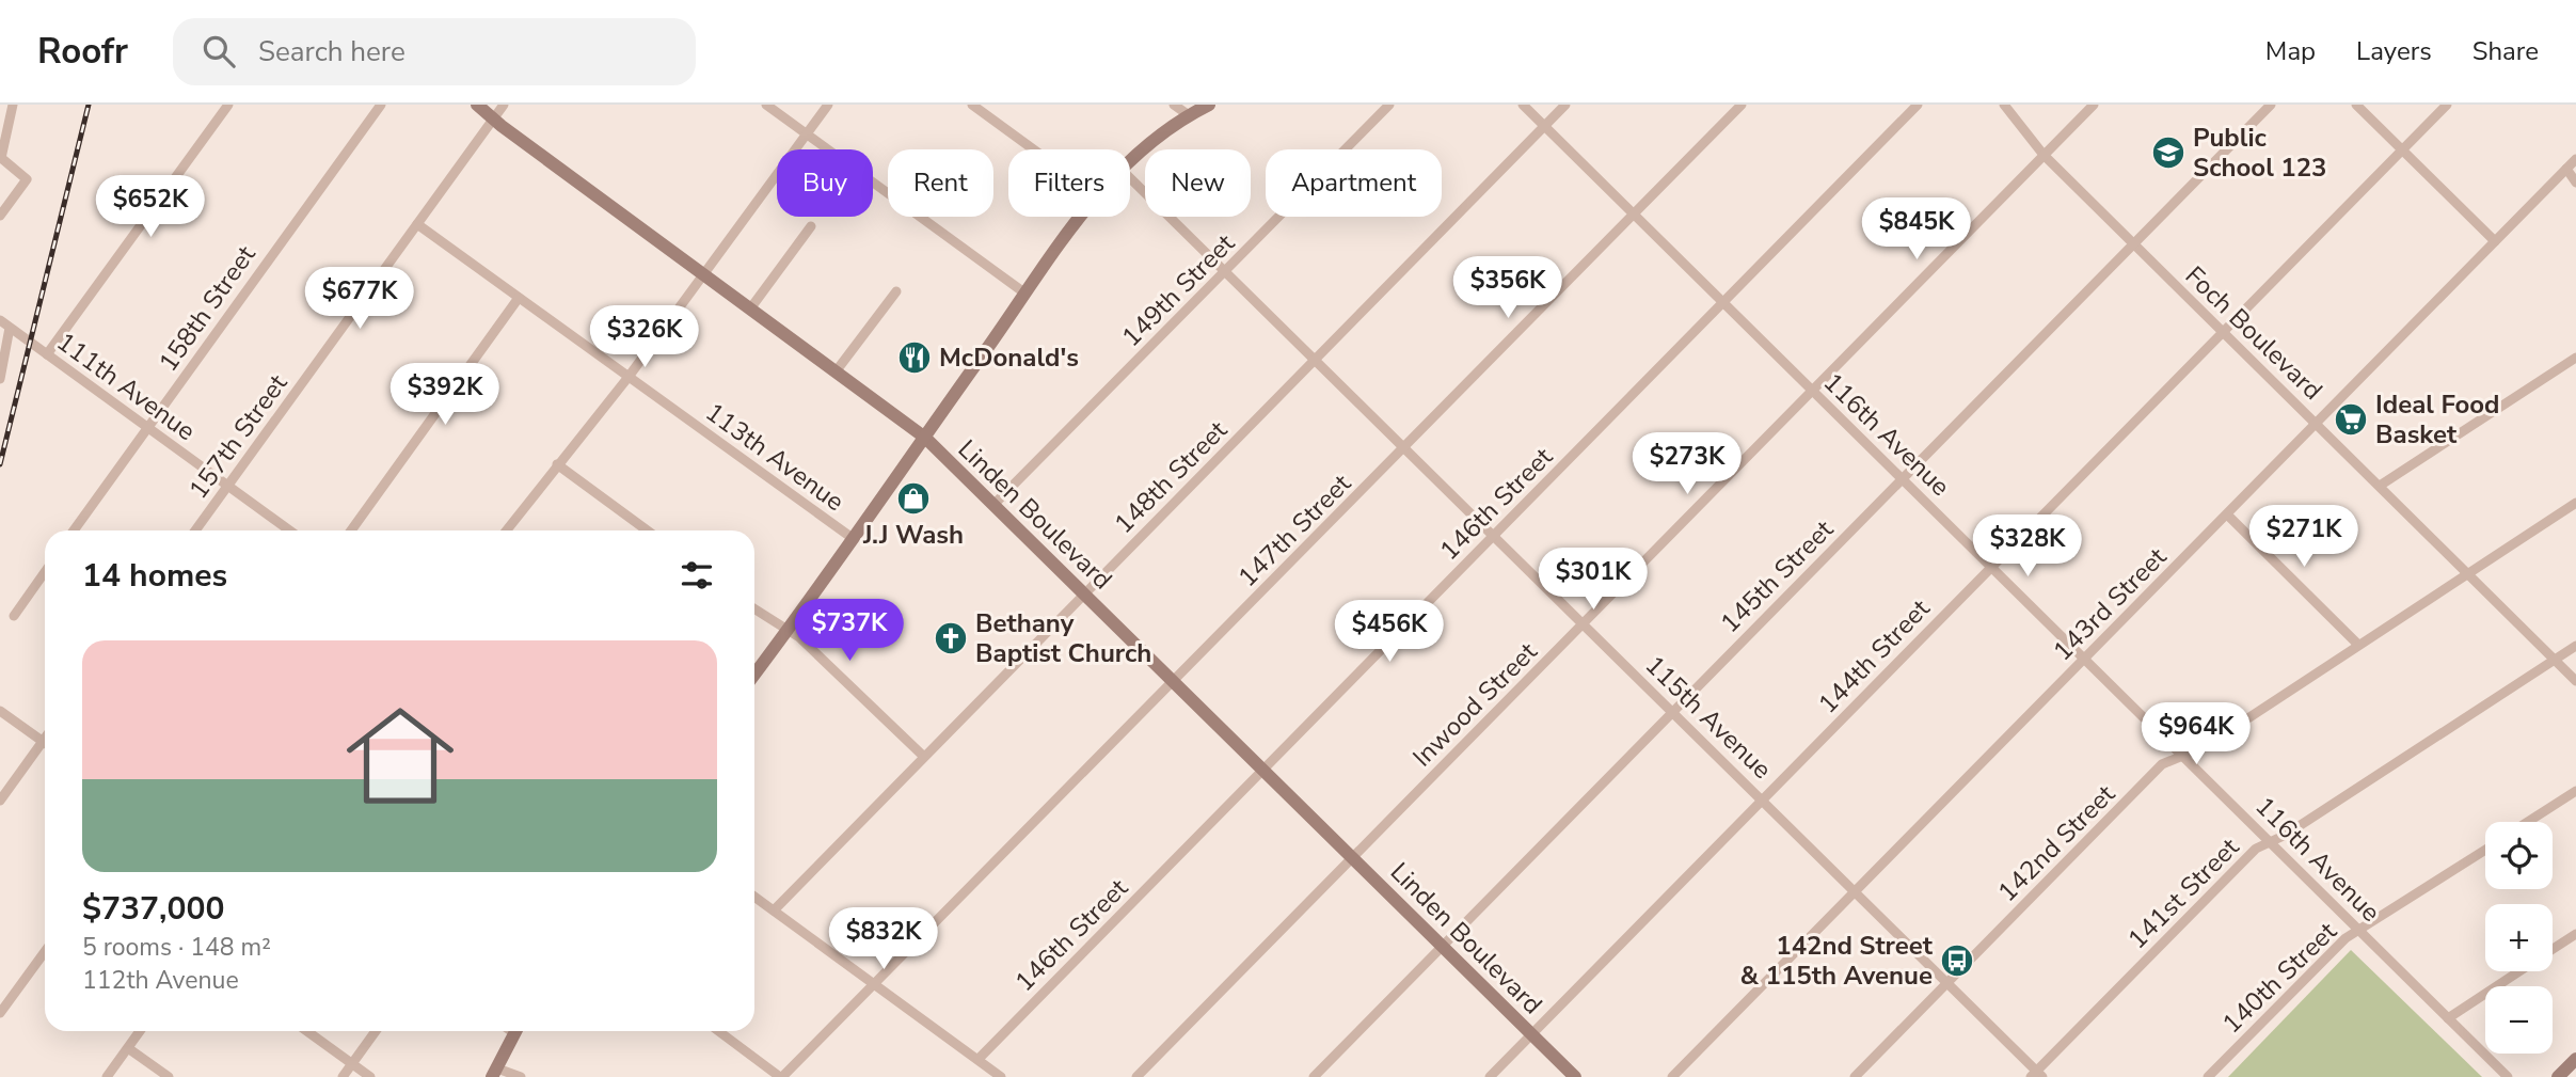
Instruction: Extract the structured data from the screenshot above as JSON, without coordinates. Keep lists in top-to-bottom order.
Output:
{
  "streets": {
    "main road": ["Linden Boulevard"],
    "street": [
      "149th Street",
      "158th Street",
      "Foch Boulevard",
      "111th Avenue",
      "116th Avenue",
      "157th Street",
      "113th Avenue",
      "148th Street",
      "146th Street",
      "147th Street",
      "145th Street",
      "143rd Street",
      "144th Street",
      "Inwood Street",
      "115th Avenue",
      "142nd Street",
      "141st Street",
      "140th Street"
    ]
  },
  "crossings": [
    ["149th Street", "Linden Boulevard"],
    ["149th Street", "115th Avenue"],
    ["158th Street", "111th Avenue"],
    ["Foch Boulevard", "145th Street"],
    ["Foch Boulevard", "143rd Street"],
    ["Foch Boulevard", "144th Street"],
    ["Foch Boulevard", "Inwood Street"],
    ["Foch Boulevard", "142nd Street"],
    ["Foch Boulevard", "141st Street"],
    ["111th Avenue", "157th Street"],
    ["116th Avenue", "148th Street"],
    ["116th Avenue", "146th Street"],
    ["116th Avenue", "147th Street"],
    ["116th Avenue", "145th Street"],
    ["116th Avenue", "143rd Street"],
    ["116th Avenue", "144th Street"],
    ["116th Avenue", "Inwood Street"],
    ["116th Avenue", "142nd Street"],
    ["116th Avenue", "141st Street"],
    ["116th Avenue", "140th Street"],
    ["157th Street", "113th Avenue"],
    ["157th Street", "Linden Boulevard"],
    ["148th Street", "Linden Boulevard"],
    ["148th Street", "115th Avenue"],
    ["146th Street", "Linden Boulevard"],
    ["146th Street", "115th Avenue"],
    ["Linden Boulevard", "147th Street"],
    ["Linden Boulevard", "145th Street"],
    ["Linden Boulevard", "144th Street"],
    ["Linden Boulevard", "Inwood Street"],
    ["147th Street", "115th Avenue"],
    ["145th Street", "115th Avenue"],
    ["143rd Street", "115th Avenue"],
    ["144th Street", "115th Avenue"],
    ["Inwood Street", "115th Avenue"],
    ["115th Avenue", "142nd Street"],
    ["115th Avenue", "141st Street"]
  ],
  "places": {
    "school or university": ["Public School 123"],
    "restaurant": ["McDonald's"],
    "supermarket": ["Ideal Food Basket"],
    "shop": ["J.J Wash"],
    "church": ["Bethany Baptist Church"],
    "bus stop": ["142nd Street & 115th Avenue"]
  },
  "page": {
    "header": "Roofr",
    "search": "Search here",
    "nav": ["Map", "Layers", "Share"],
    "chip": [
      "Buy",
      "Rent",
      "Filters",
      "New",
      "Apartment"
    ],
    "price": [
      "$652K",
      "$845K",
      "$356K",
      "$677K",
      "$326K",
      "$392K",
      "$273K",
      "$271K",
      "$328K",
      "$301K",
      "$737K",
      "$456K",
      "$964K",
      "$832K"
    ],
    "heading": "14 homes",
    "list": [
      {
        "name": "$737,000",
        "note": "5 rooms · 148 m² · 112th Avenue"
      }
    ],
    "map_buttons": ["+", "−"]
  }
}
